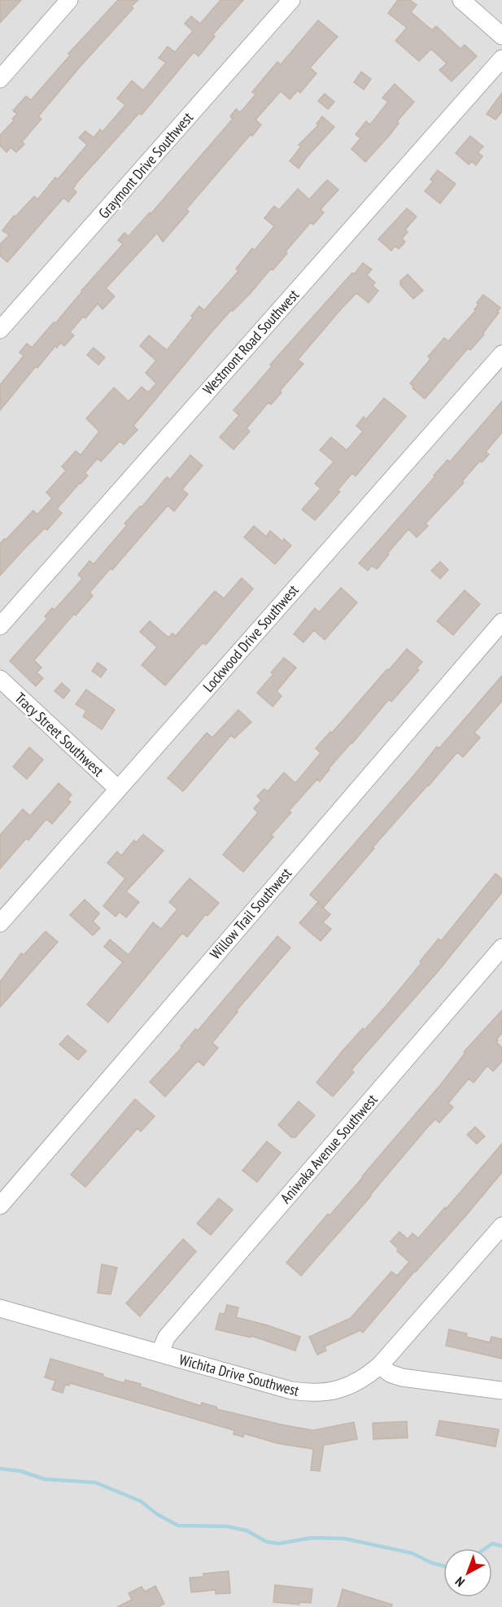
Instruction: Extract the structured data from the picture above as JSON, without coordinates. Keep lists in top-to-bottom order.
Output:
{
  "streets": {
    "street": [
      "Graymont Drive Southwest",
      "Westmont Road Southwest",
      "Lockwood Drive Southwest",
      "Tracy Street Southwest",
      "Willow Trail Southwest",
      "Aniwaka Avenue Southwest",
      "Wichita Drive Southwest"
    ]
  },
  "crossings": [
    ["Lockwood Drive Southwest", "Tracy Street Southwest"],
    ["Aniwaka Avenue Southwest", "Wichita Drive Southwest"]
  ],
  "north": "bottom left"
}
